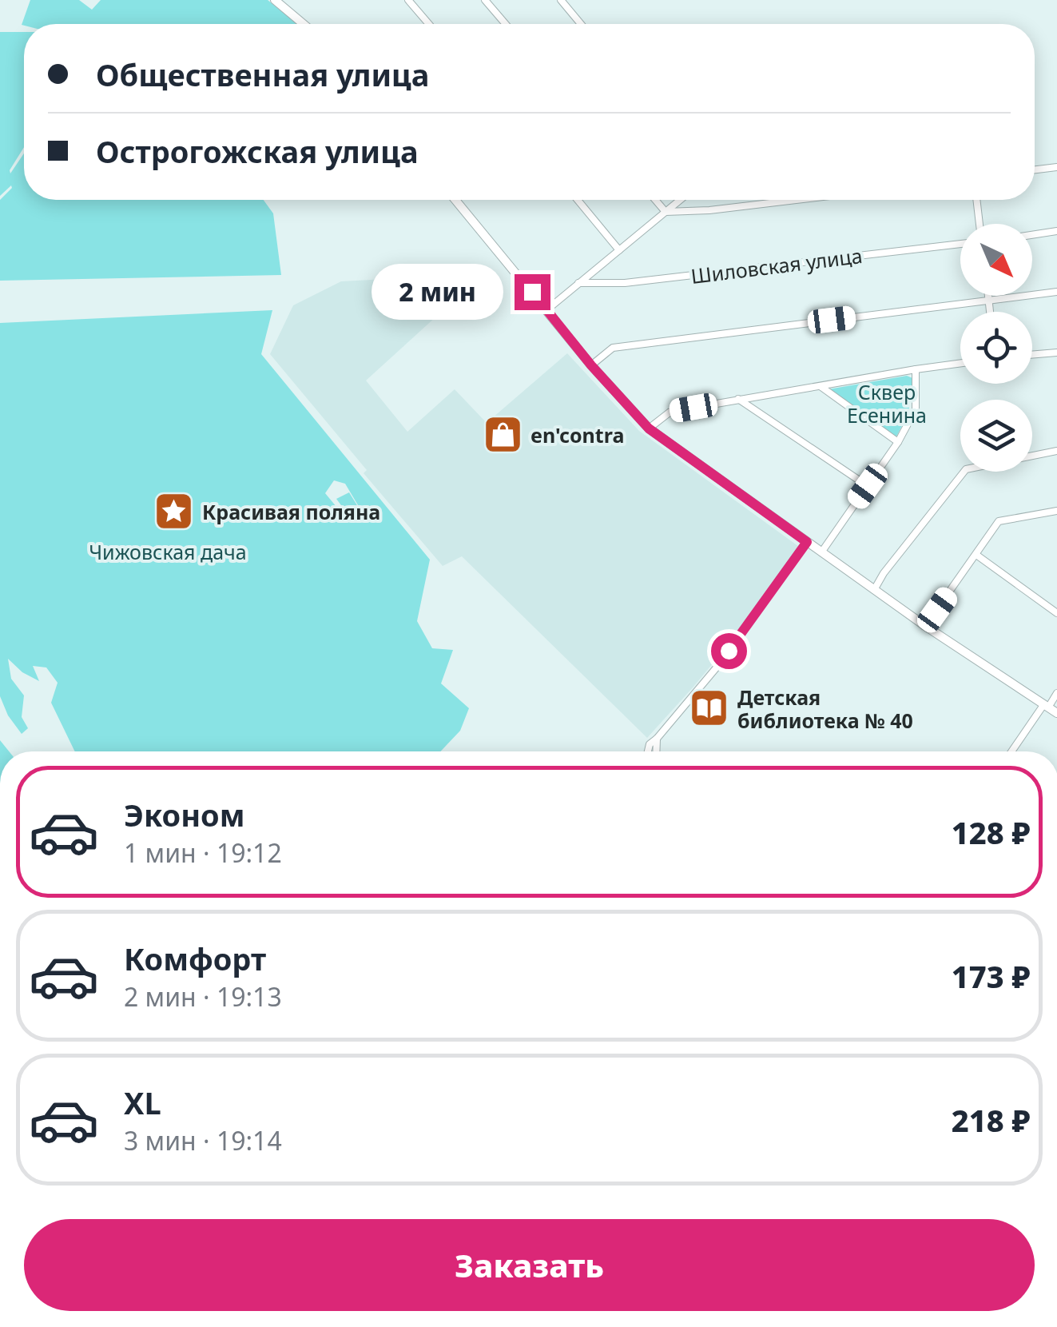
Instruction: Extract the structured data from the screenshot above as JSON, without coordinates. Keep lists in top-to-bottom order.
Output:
{
  "streets": {
    "street": ["Шиловская улица"]
  },
  "parks": ["Сквер Есенина", "Чижовская дача"],
  "places": {
    "shop": ["en'contra"],
    "place": ["Красивая поляна"],
    "library": ["Детская библиотека № 40"]
  },
  "north": "bottom right",
  "page": {
    "banner": ["Общественная улица", "Острогожская улица"],
    "bubble": "2 мин",
    "list": [
      {
        "name": "Эконом",
        "note": "1 мин · 19:12",
        "value": "128 ₽"
      },
      {
        "name": "Комфорт",
        "note": "2 мин · 19:13",
        "value": "173 ₽"
      },
      {
        "name": "XL",
        "note": "3 мин · 19:14",
        "value": "218 ₽"
      }
    ],
    "buttons": "Заказать"
  }
}
